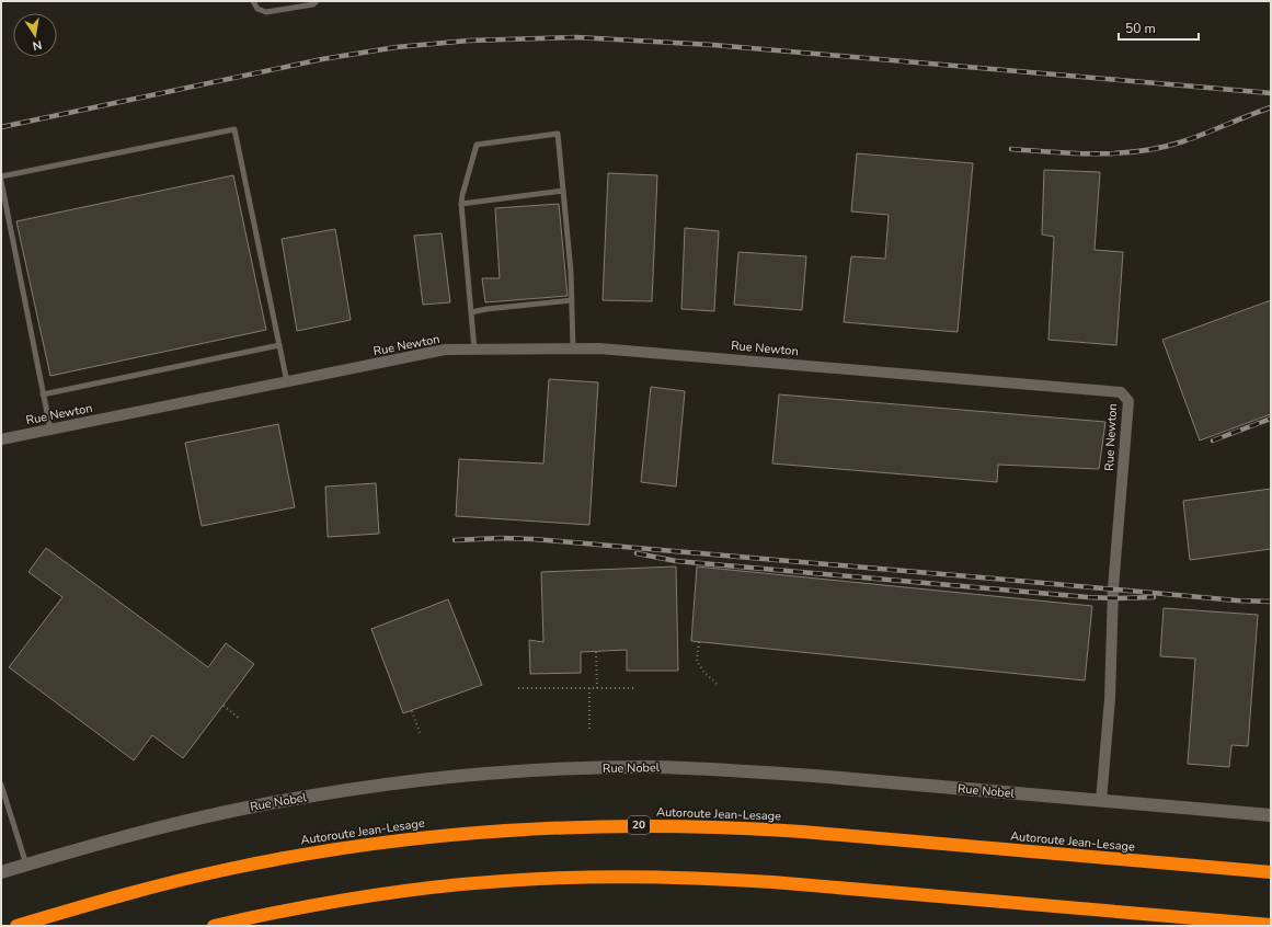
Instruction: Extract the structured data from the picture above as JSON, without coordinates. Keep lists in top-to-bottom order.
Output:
{
  "streets": {
    "highway": ["Autoroute Jean-Lesage", "20"],
    "street": ["Rue Newton", "Rue Nobel"]
  },
  "crossings": [
    ["Rue Newton", "Rue Nobel"]
  ],
  "scale_bar": "50 m",
  "north": "bottom"
}
